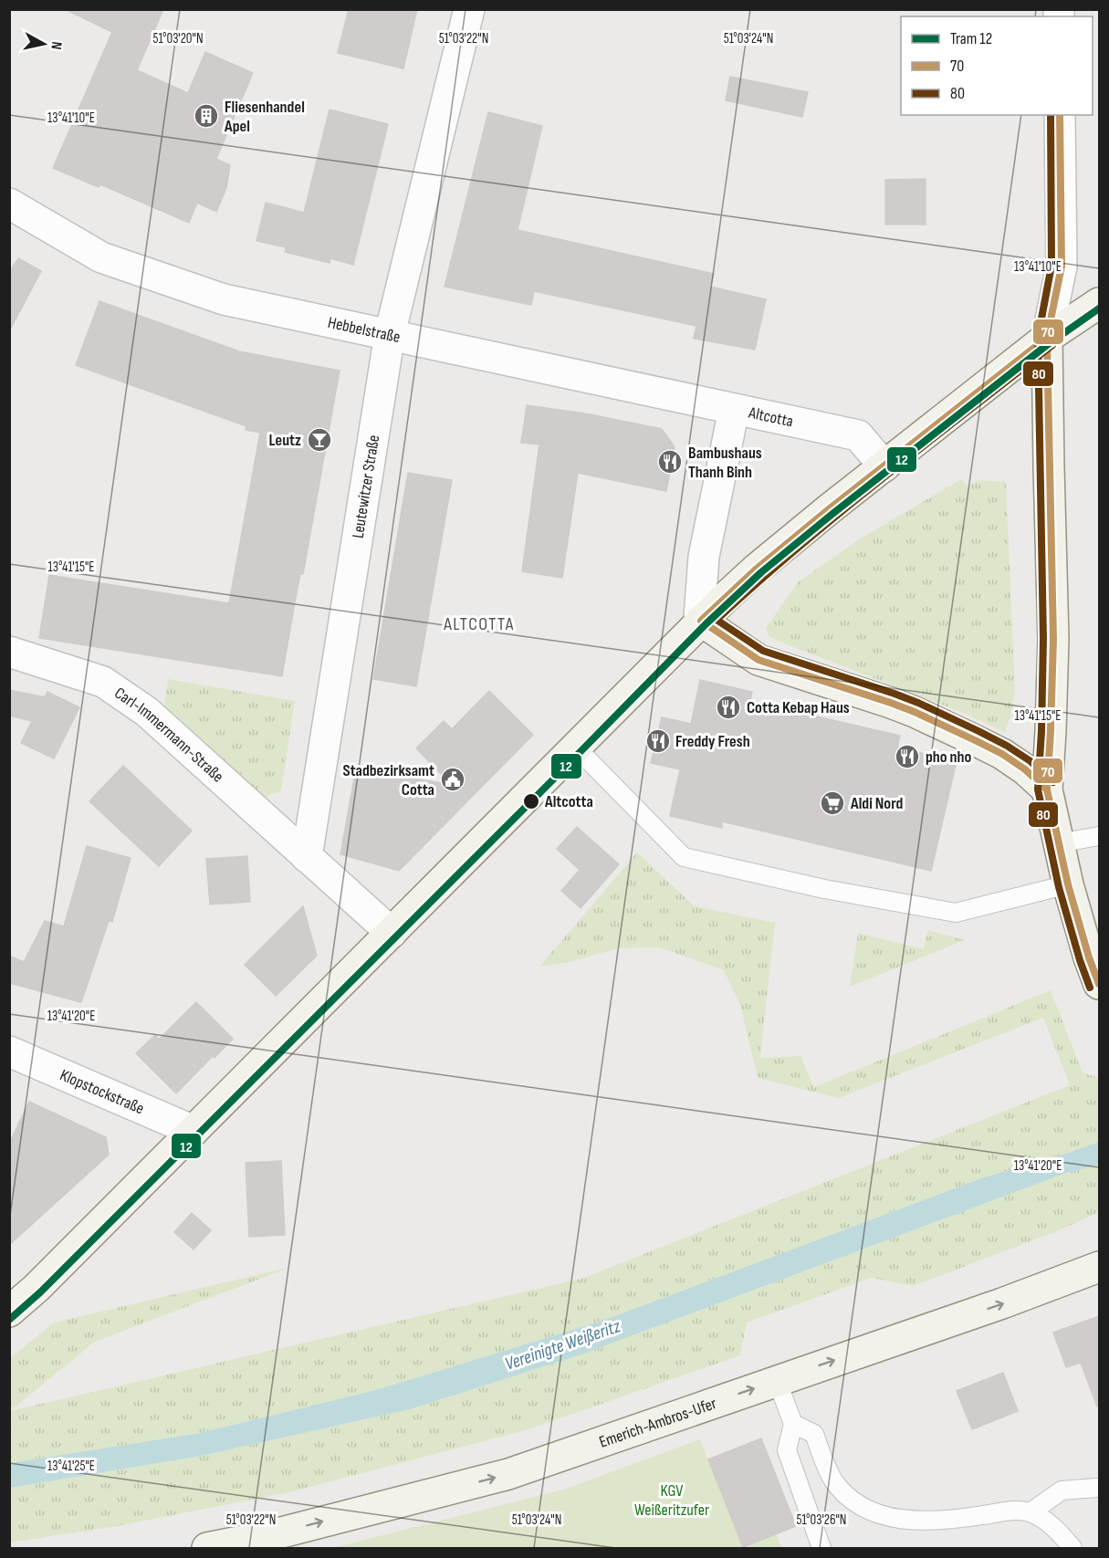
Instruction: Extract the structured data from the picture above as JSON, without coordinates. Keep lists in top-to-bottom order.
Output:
{
  "streets": {
    "main road": ["Emerich-Ambros-Ufer"],
    "street": [
      "Hebbelstraße",
      "Altcotta",
      "Leutewitzer Straße",
      "Carl-Immermann-Straße",
      "Klopstockstraße"
    ]
  },
  "crossings": [
    ["Hebbelstraße", "Altcotta"],
    ["Hebbelstraße", "Leutewitzer Straße"],
    ["Leutewitzer Straße", "Carl-Immermann-Straße"]
  ],
  "one_way": ["Emerich-Ambros-Ufer"],
  "districts": ["ALTCOTTA"],
  "water": ["Vereinigte Weißeritz"],
  "parks": ["KGV Weißeritzufer"],
  "places": {
    "building": ["Fliesenhandel Apel"],
    "bar": ["Leutz"],
    "restaurant": [
      "Bambushaus Thanh Binh",
      "Cotta Kebap Haus",
      "Freddy Fresh",
      "pho nho"
    ],
    "public building": ["Stadbezirksamt Cotta"],
    "other": ["Altcotta"],
    "supermarket": ["Aldi Nord"]
  },
  "lines": ["transit line 70", "transit line 80", "tram line 12"],
  "legend": ["Tram 12", "70", "80"],
  "north": "right",
  "coordinates": [
    "51°03'20\"N",
    "51°03'22\"N",
    "51°03'24\"N",
    "13°41'10\"E",
    "13°41'15\"E",
    "13°41'20\"E",
    "13°41'25\"E",
    "51°03'26\"N"
  ]
}
